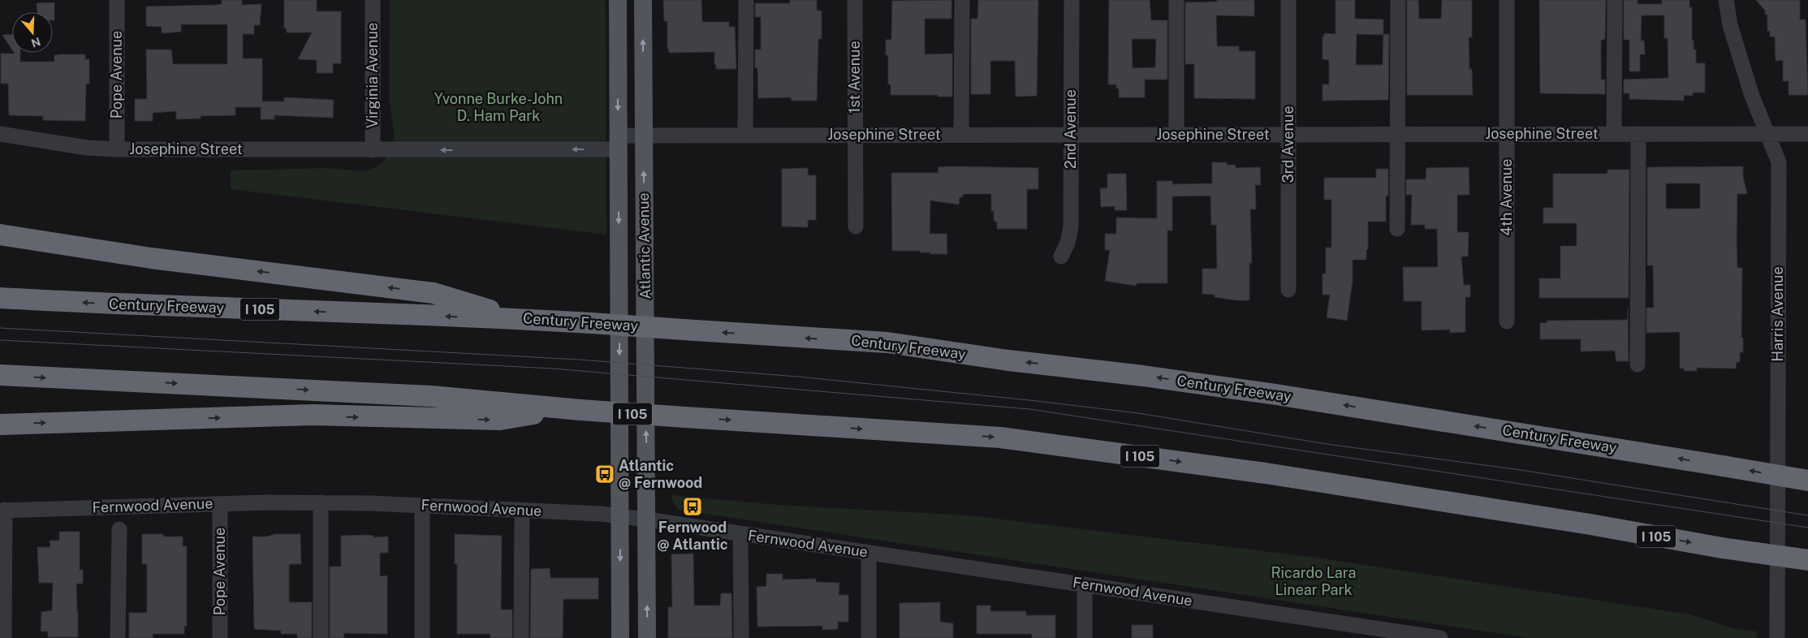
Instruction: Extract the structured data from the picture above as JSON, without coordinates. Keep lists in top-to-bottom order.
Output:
{
  "streets": {
    "highway": ["Century Freeway", "I 105"],
    "main road": ["Atlantic Avenue"],
    "street": [
      "Pope Avenue",
      "Virginia Avenue",
      "1st Avenue",
      "2nd Avenue",
      "Josephine Street",
      "3rd Avenue",
      "4th Avenue",
      "Harris Avenue",
      "Fernwood Avenue"
    ]
  },
  "crossings": [
    ["Pope Avenue", "Josephine Street"],
    ["Pope Avenue", "Fernwood Avenue"],
    ["Virginia Avenue", "Josephine Street"],
    ["1st Avenue", "Josephine Street"],
    ["2nd Avenue", "Josephine Street"],
    ["Josephine Street", "3rd Avenue"],
    ["Josephine Street", "4th Avenue"],
    ["Josephine Street", "Atlantic Avenue"],
    ["Josephine Street", "Harris Avenue"],
    ["Atlantic Avenue", "Fernwood Avenue"]
  ],
  "parks": ["Yvonne Burke-John D. Ham Park", "Ricardo Lara Linear Park"],
  "places": {
    "bus stop": ["Atlantic @ Fernwood", "Fernwood @ Atlantic"]
  },
  "north": "bottom"
}
